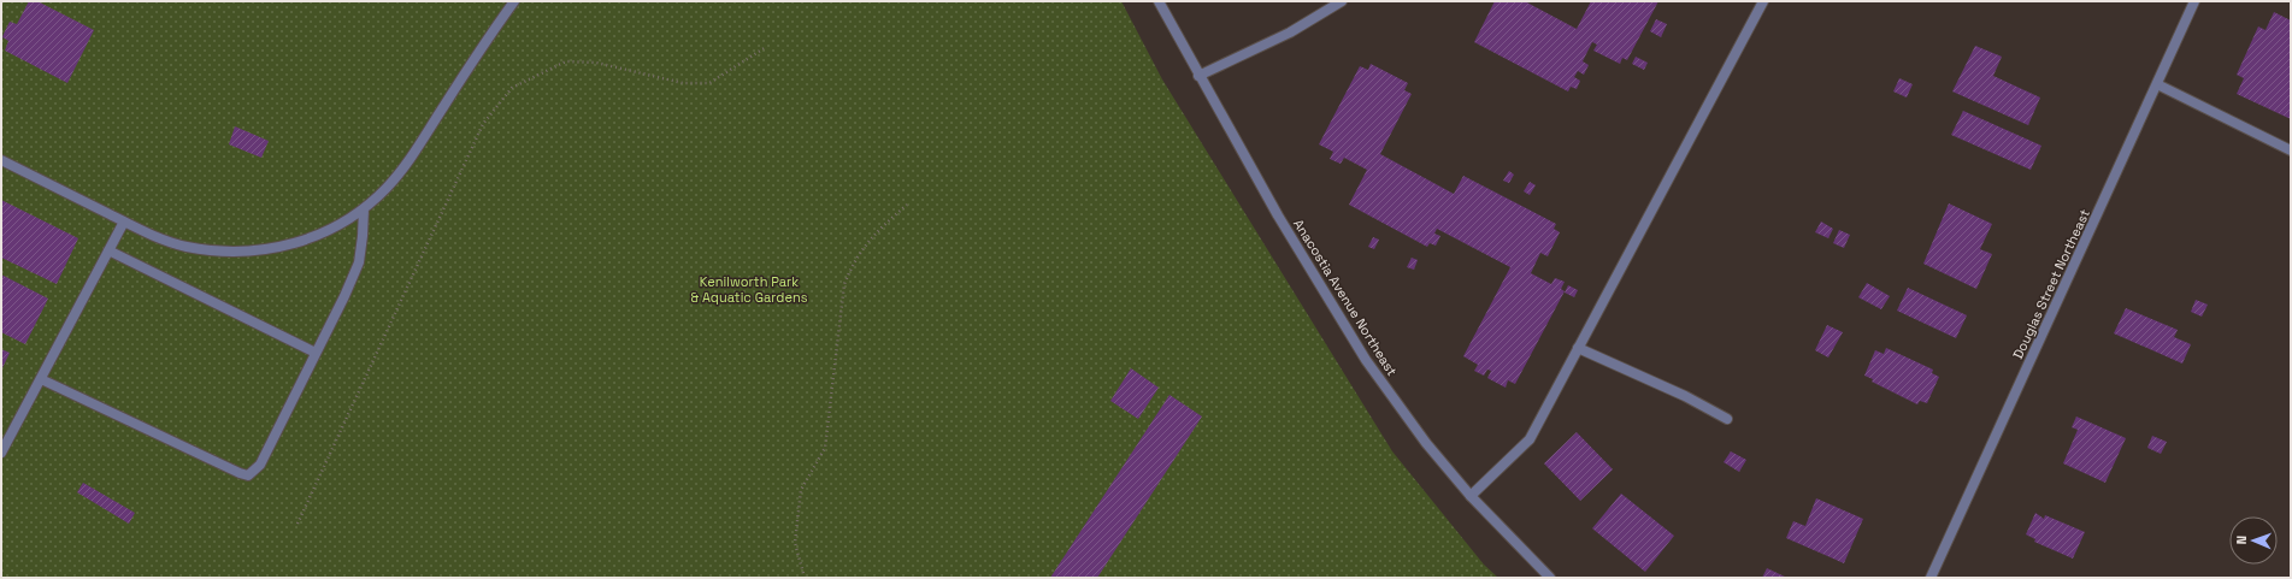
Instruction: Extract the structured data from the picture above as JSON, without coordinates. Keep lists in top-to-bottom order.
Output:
{
  "streets": {
    "street": ["Douglas Street Northeast", "Anacostia Avenue Northeast"]
  },
  "parks": ["Kenilworth Park & Aquatic Gardens"],
  "north": "left"
}
